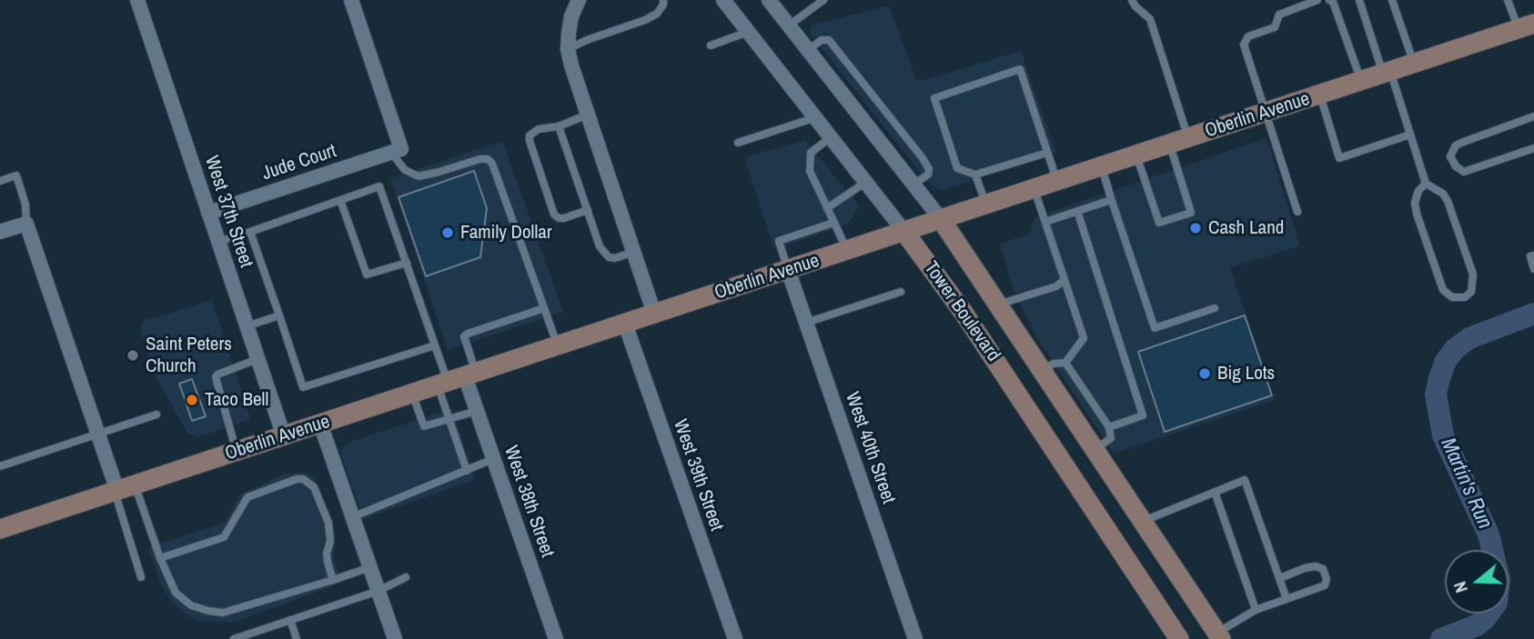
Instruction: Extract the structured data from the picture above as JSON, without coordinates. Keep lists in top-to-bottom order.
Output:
{
  "streets": {
    "street": [
      "Oberlin Avenue",
      "Jude Court",
      "West 37th Street",
      "Tower Boulevard",
      "West 40th Street",
      "West 39th Street",
      "West 38th Street"
    ]
  },
  "crossings": [
    ["Oberlin Avenue", "West 37th Street"],
    ["Oberlin Avenue", "Tower Boulevard"],
    ["Oberlin Avenue", "West 40th Street"],
    ["Oberlin Avenue", "West 39th Street"],
    ["Oberlin Avenue", "West 38th Street"],
    ["Jude Court", "West 37th Street"]
  ],
  "water": ["Martin's Run"],
  "places": [
    "Cash Land",
    "Family Dollar",
    "Saint Peters Church",
    "Big Lots",
    "Taco Bell"
  ],
  "north": "left"
}
